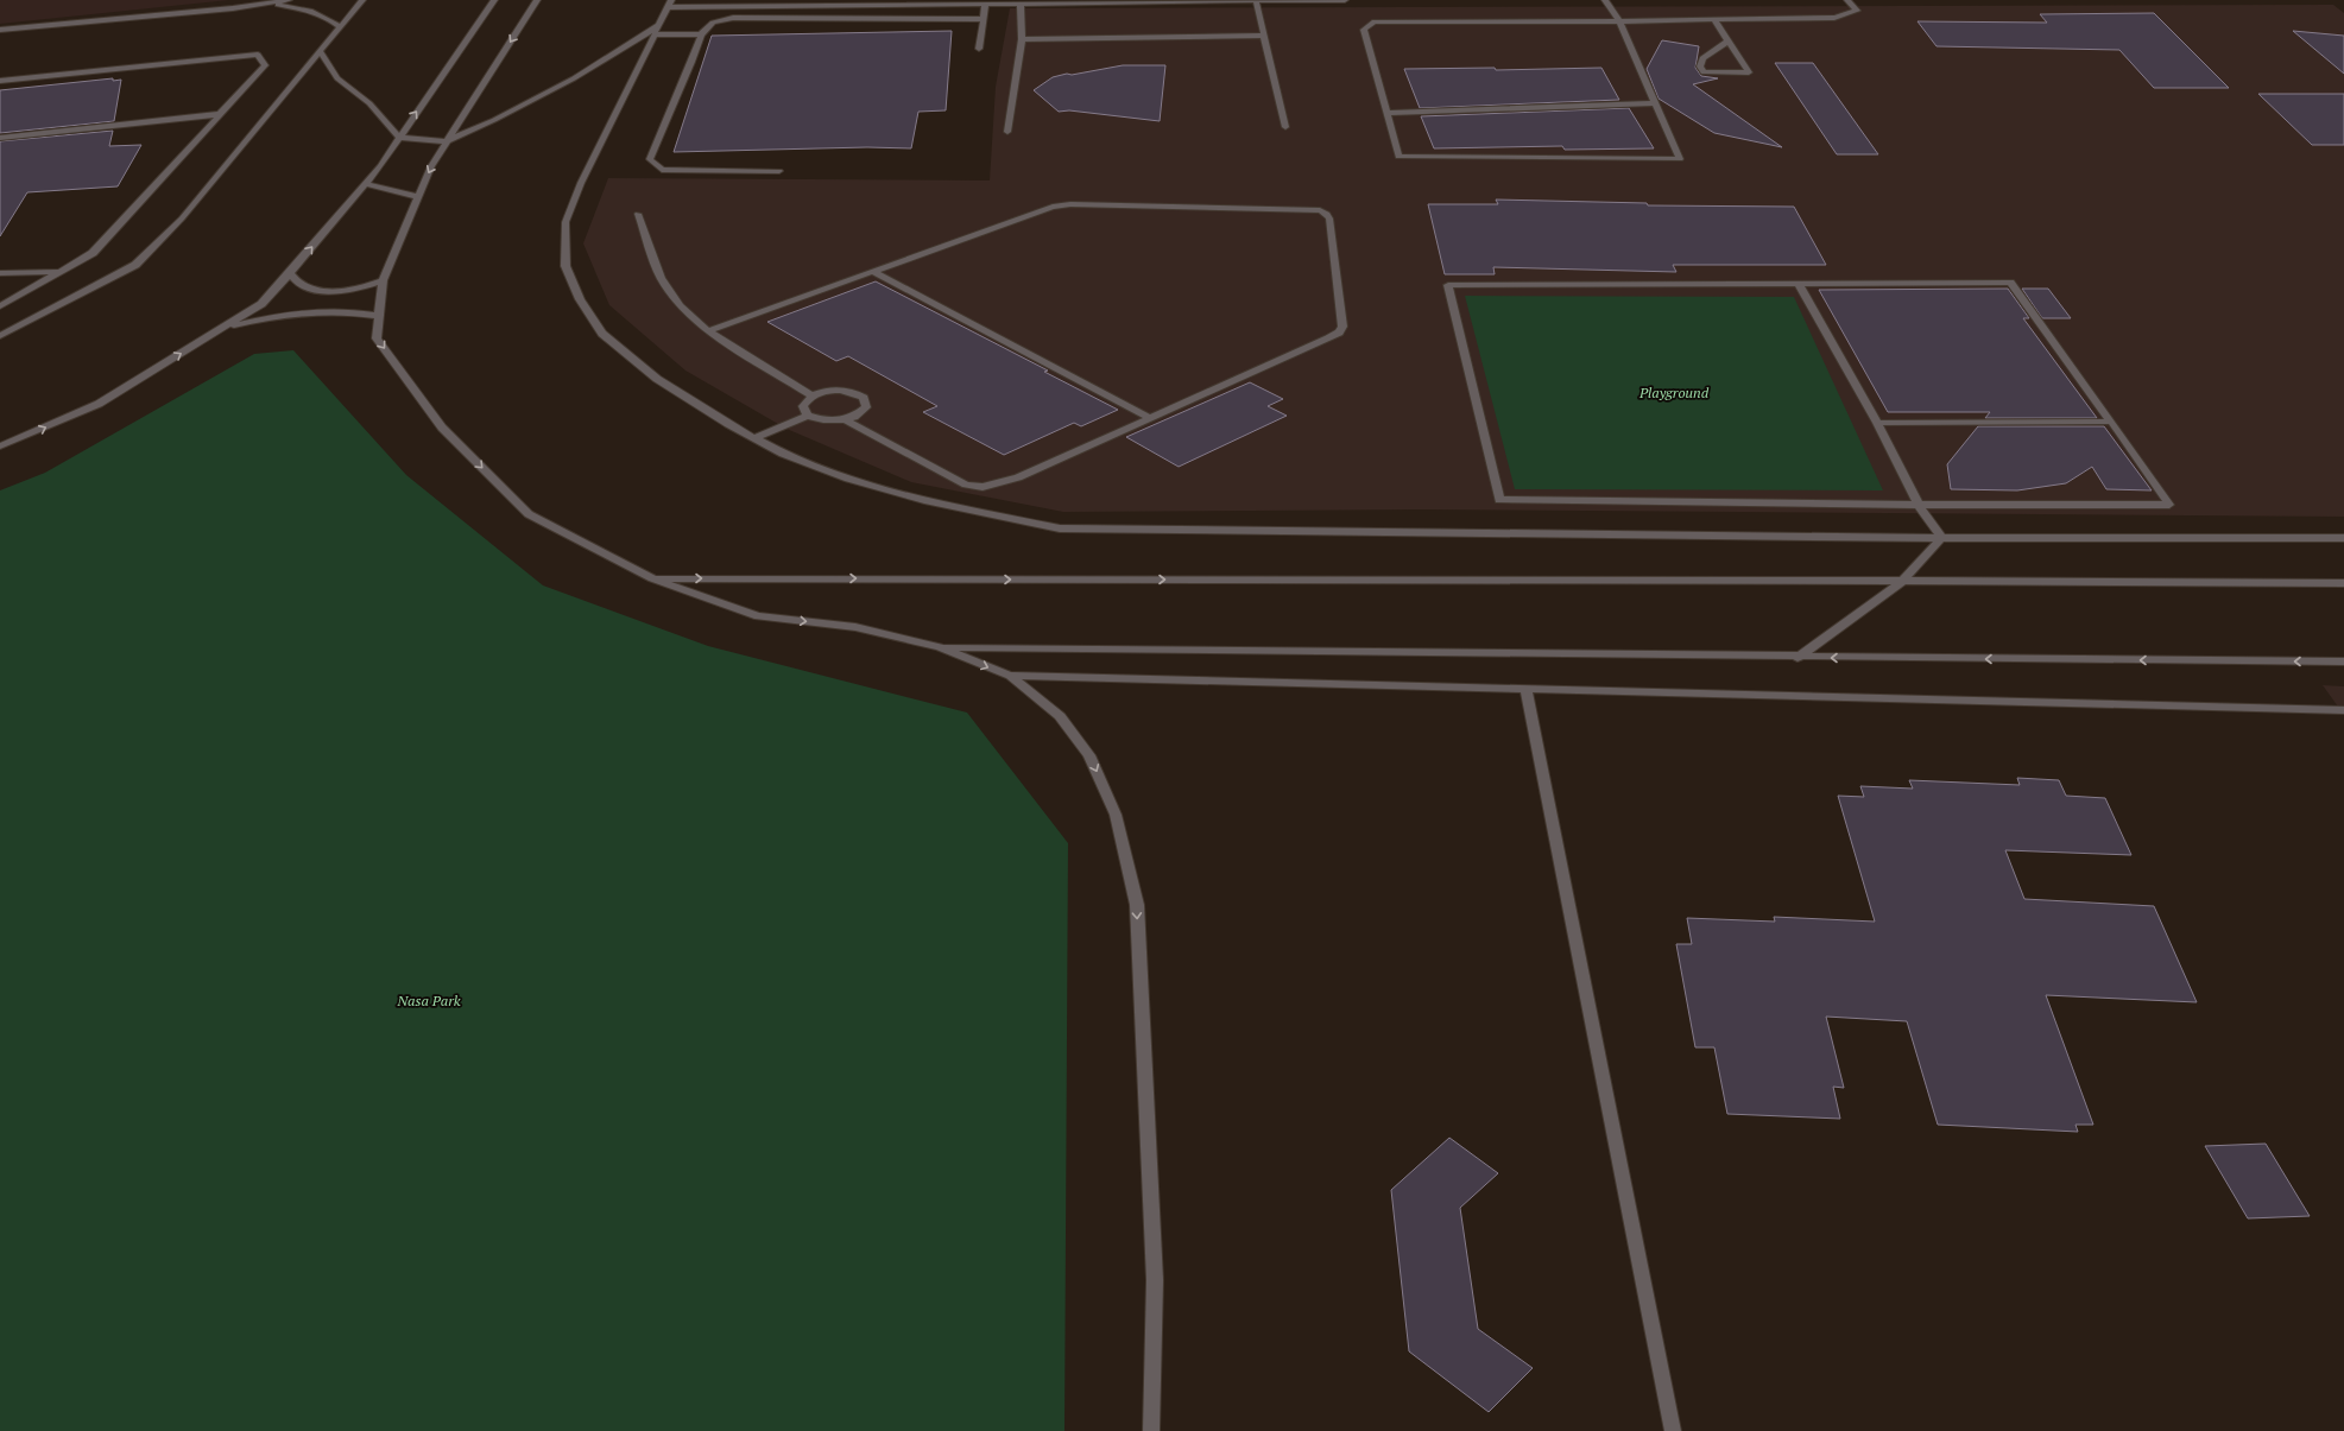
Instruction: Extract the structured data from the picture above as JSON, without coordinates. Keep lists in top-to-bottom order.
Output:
{
  "parks": ["Playground", "Nasa Park"]
}
